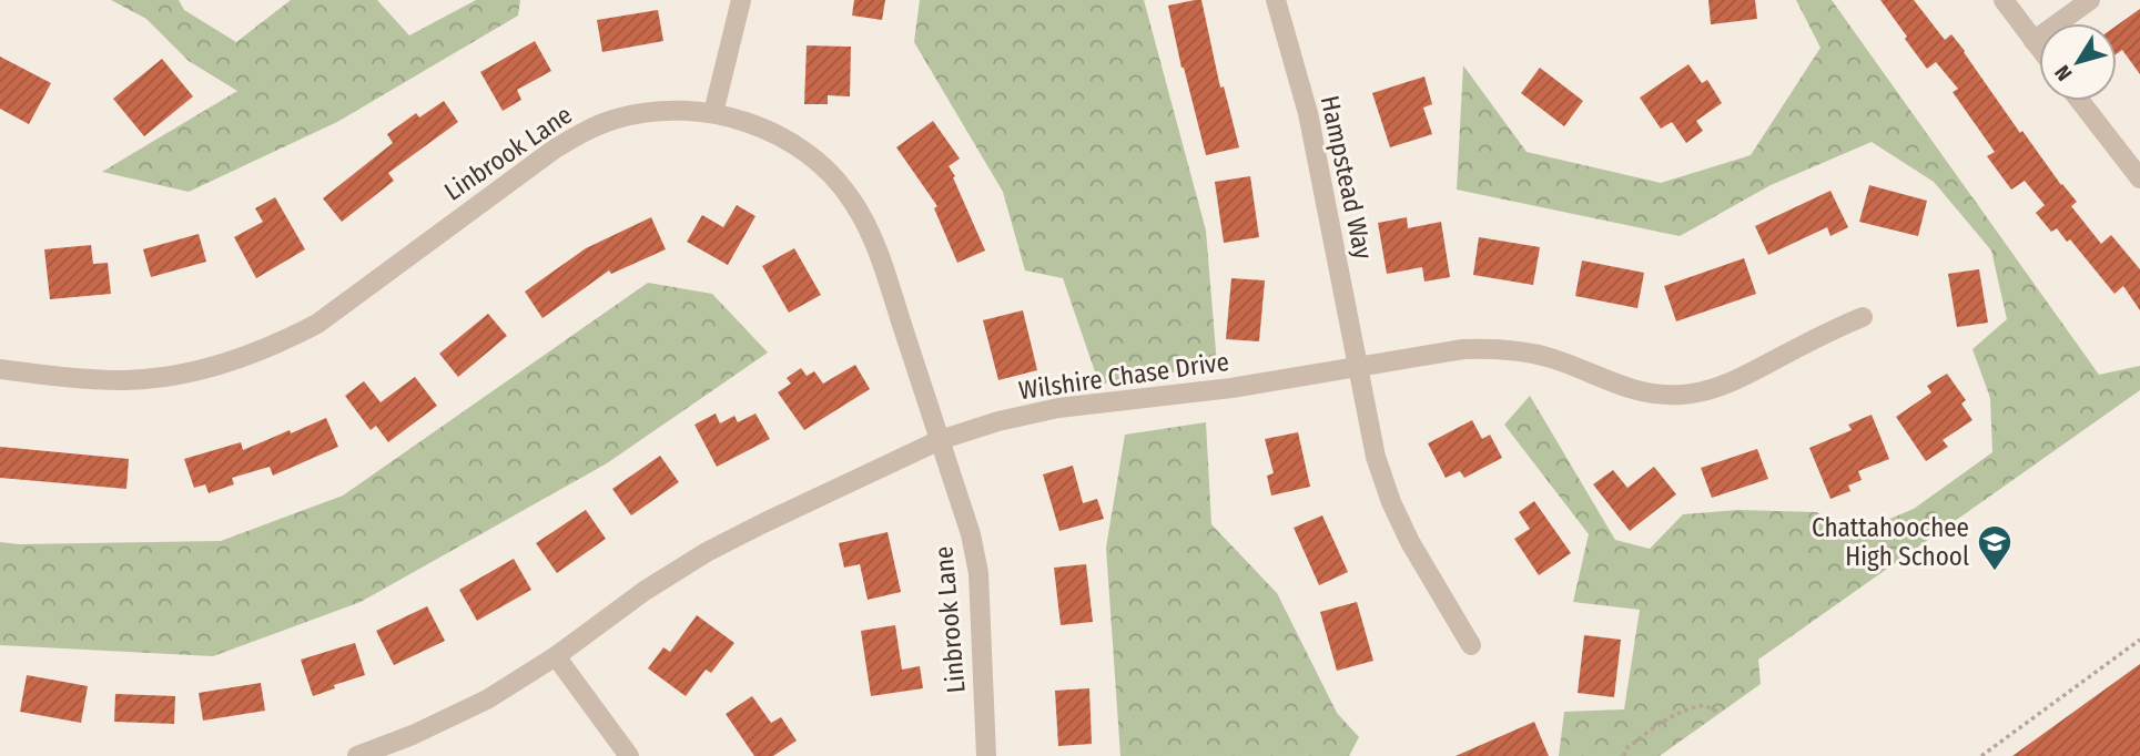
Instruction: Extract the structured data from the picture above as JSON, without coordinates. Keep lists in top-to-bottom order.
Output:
{
  "streets": {
    "street": ["Linbrook Lane", "Hampstead Way", "Wilshire Chase Drive"]
  },
  "crossings": [
    ["Linbrook Lane", "Wilshire Chase Drive"],
    ["Hampstead Way", "Wilshire Chase Drive"]
  ],
  "places": {
    "school or university": ["Chattahoochee High School"]
  },
  "north": "bottom left"
}
